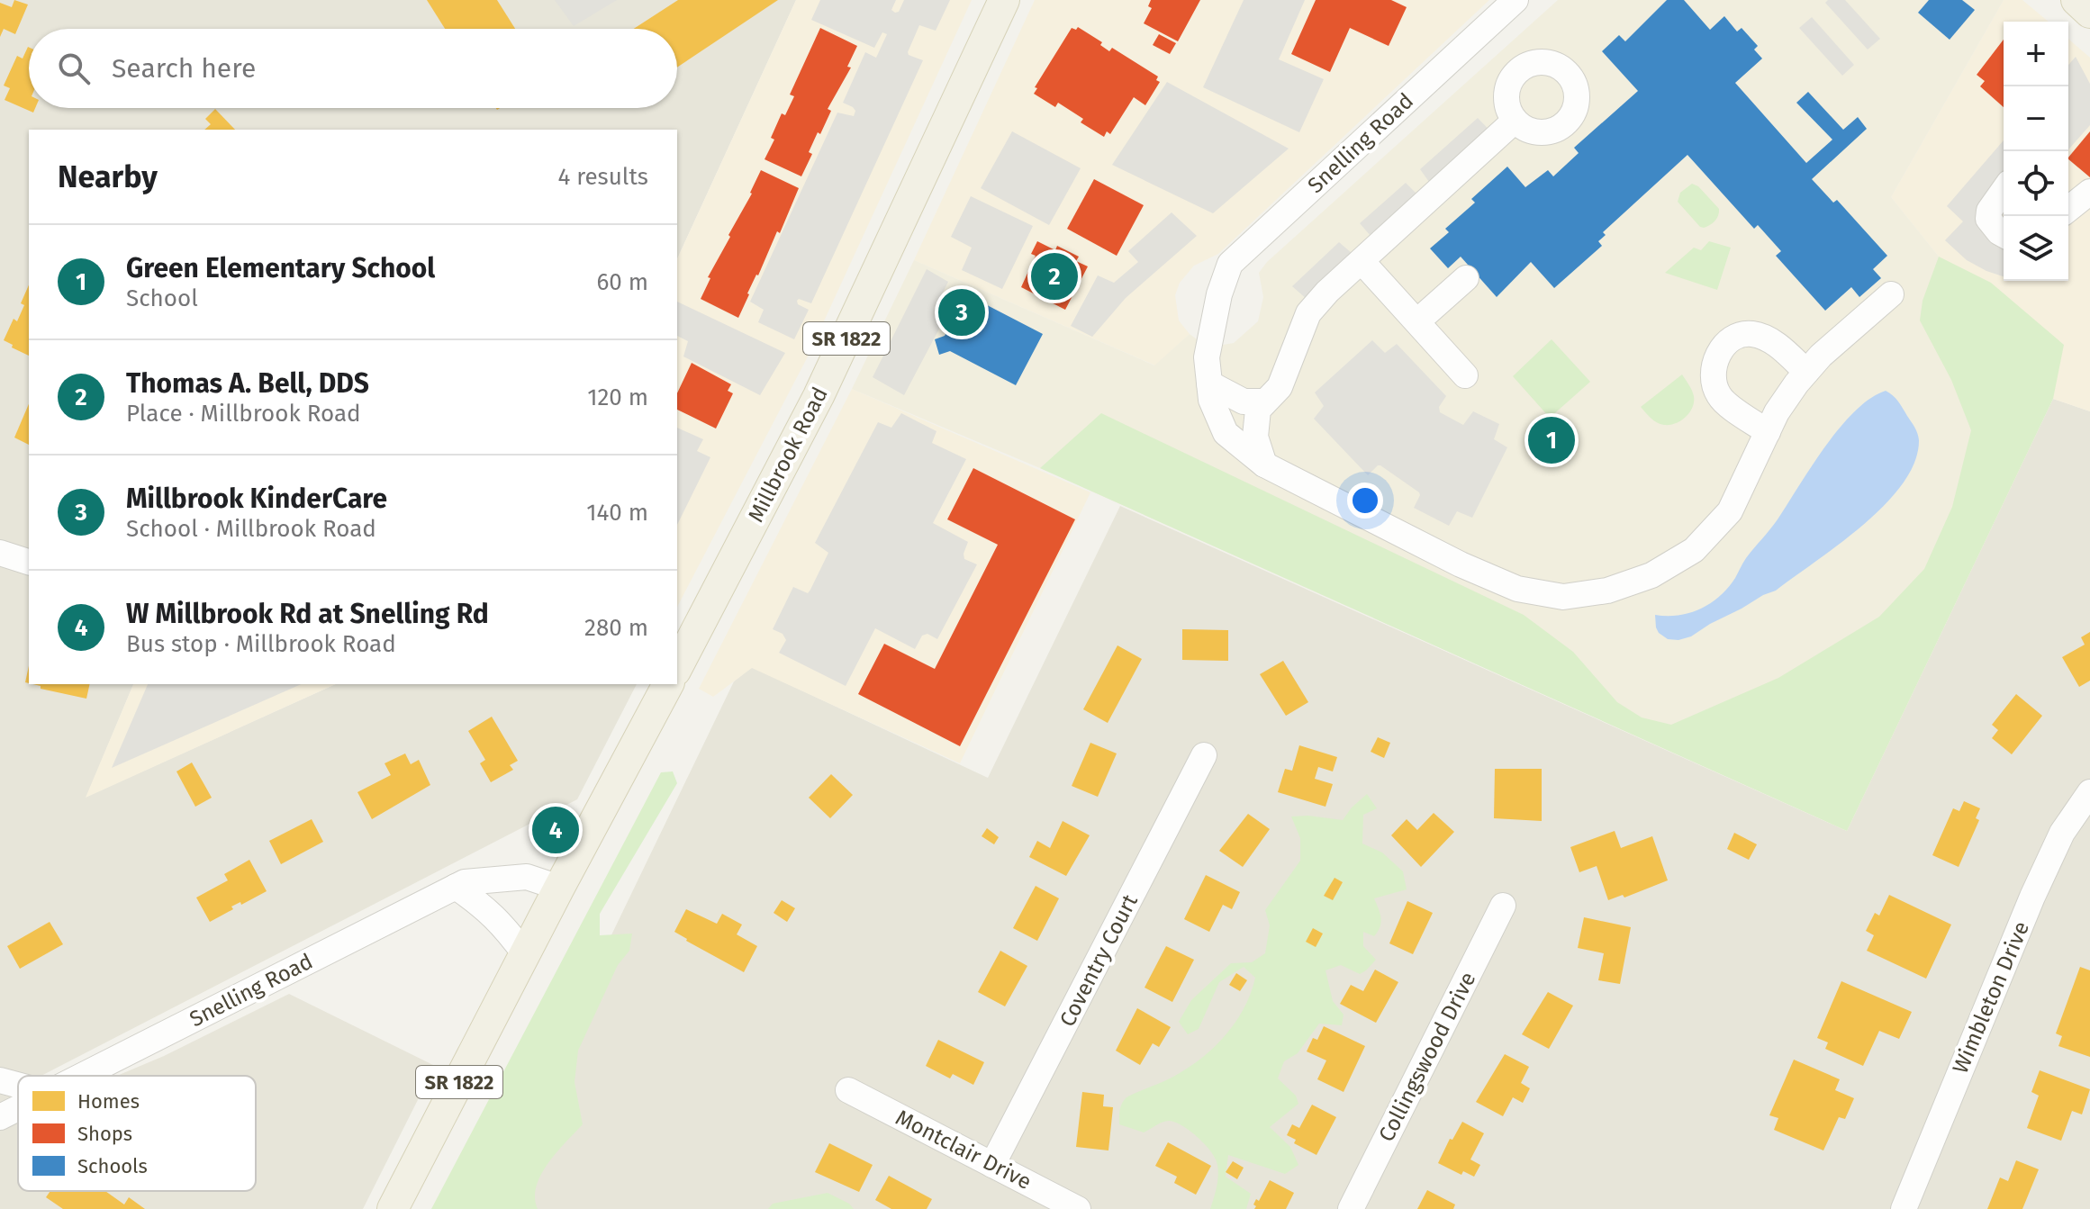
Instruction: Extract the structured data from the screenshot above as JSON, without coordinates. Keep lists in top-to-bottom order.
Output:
{
  "streets": {
    "main road": ["SR 1822", "Millbrook Road"],
    "street": [
      "Snelling Road",
      "Coventry Court",
      "Wimbleton Drive",
      "Collingswood Drive",
      "Montclair Drive"
    ]
  },
  "crossings": [
    ["Snelling Road", "SR 1822"],
    ["Coventry Court", "Montclair Drive"]
  ],
  "legend": ["Homes", "Shops", "Schools"],
  "page": {
    "map_buttons": ["+", "−"],
    "search": "Search here",
    "heading": ["Nearby", "4 results"],
    "list": [
      {
        "mark": "1",
        "name": "Green Elementary School",
        "note": "School",
        "value": "60 m"
      },
      {
        "mark": "2",
        "name": "Thomas A. Bell, DDS",
        "note": "Place · Millbrook Road",
        "value": "120 m"
      },
      {
        "mark": "3",
        "name": "Millbrook KinderCare",
        "note": "School · Millbrook Road",
        "value": "140 m"
      },
      {
        "mark": "4",
        "name": "W Millbrook Rd at Snelling Rd",
        "note": "Bus stop · Millbrook Road",
        "value": "280 m"
      }
    ],
    "pins": [
      "2",
      "3",
      "1",
      "4"
    ]
  }
}
